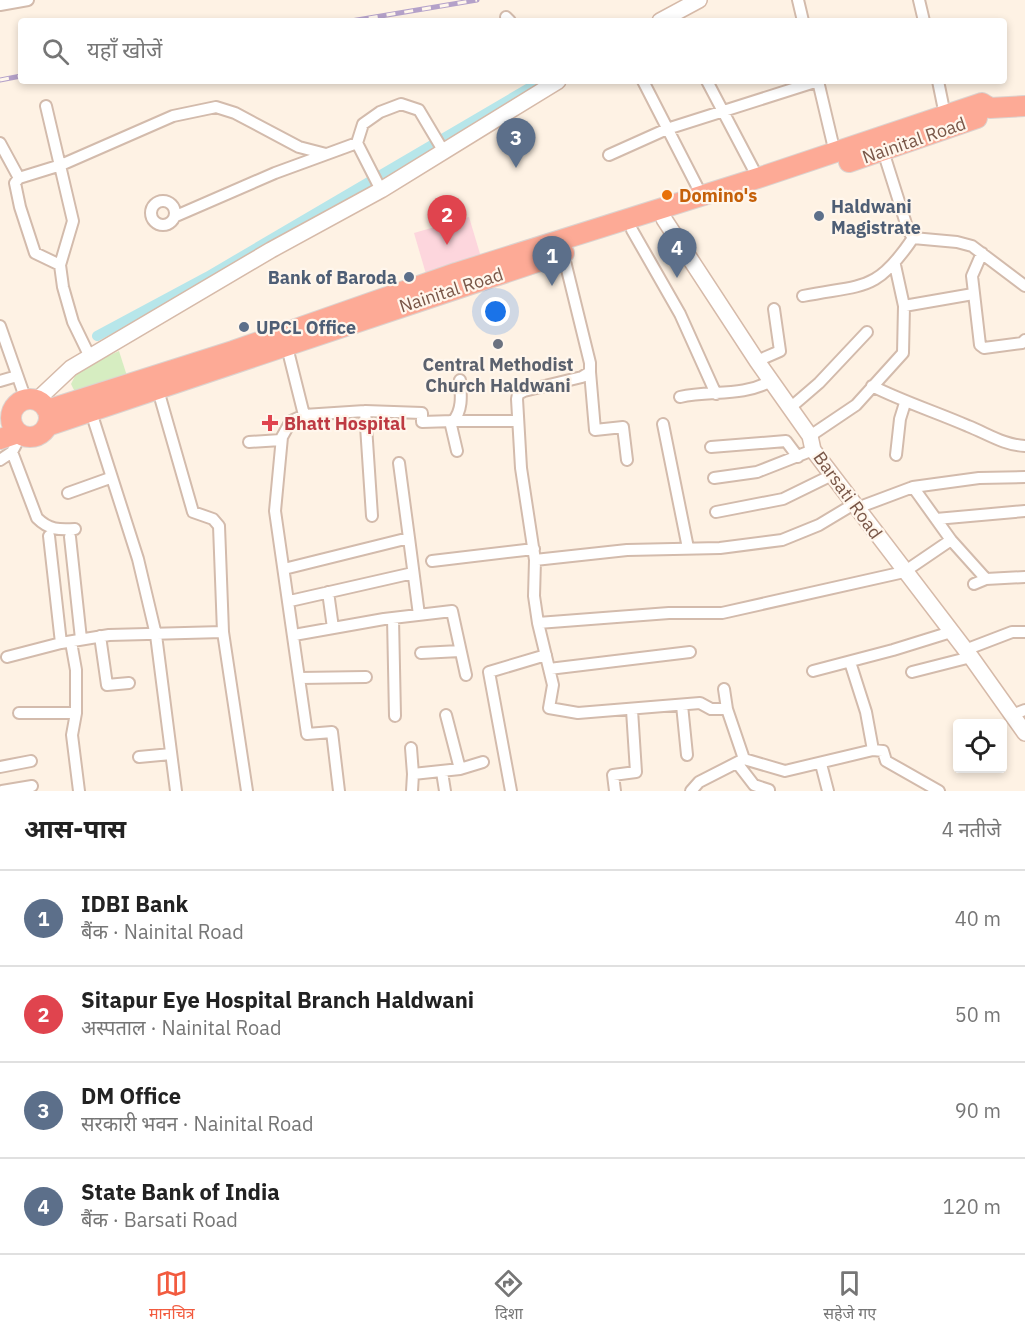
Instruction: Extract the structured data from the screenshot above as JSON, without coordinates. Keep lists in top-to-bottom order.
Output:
{
  "streets": {
    "highway": ["Nainital Road"],
    "street": ["Barsati Road"]
  },
  "crossings": [
    ["Nainital Road", "Barsati Road"]
  ],
  "places": {
    "other": [
      "Domino's",
      "Haldwani Magistrate",
      "Bank of Baroda",
      "UPCL Office",
      "Central Methodist Church Haldwani"
    ],
    "health": ["Bhatt Hospital"]
  },
  "page": {
    "search": "यहाँ खोजें",
    "pins": [
      "3",
      "2",
      "4",
      "1"
    ],
    "heading": ["आस-पास", "4 नतीजे"],
    "list": [
      {
        "mark": "1",
        "name": "IDBI Bank",
        "note": "बैंक · Nainital Road",
        "value": "40 m"
      },
      {
        "mark": "2",
        "name": "Sitapur Eye Hospital Branch Haldwani",
        "note": "अस्पताल · Nainital Road",
        "value": "50 m"
      },
      {
        "mark": "3",
        "name": "DM Office",
        "note": "सरकारी भवन · Nainital Road",
        "value": "90 m"
      },
      {
        "mark": "4",
        "name": "State Bank of India",
        "note": "बैंक · Barsati Road",
        "value": "120 m"
      }
    ],
    "nav": ["मानचित्र", "दिशा", "सहेजे गए"]
  }
}
